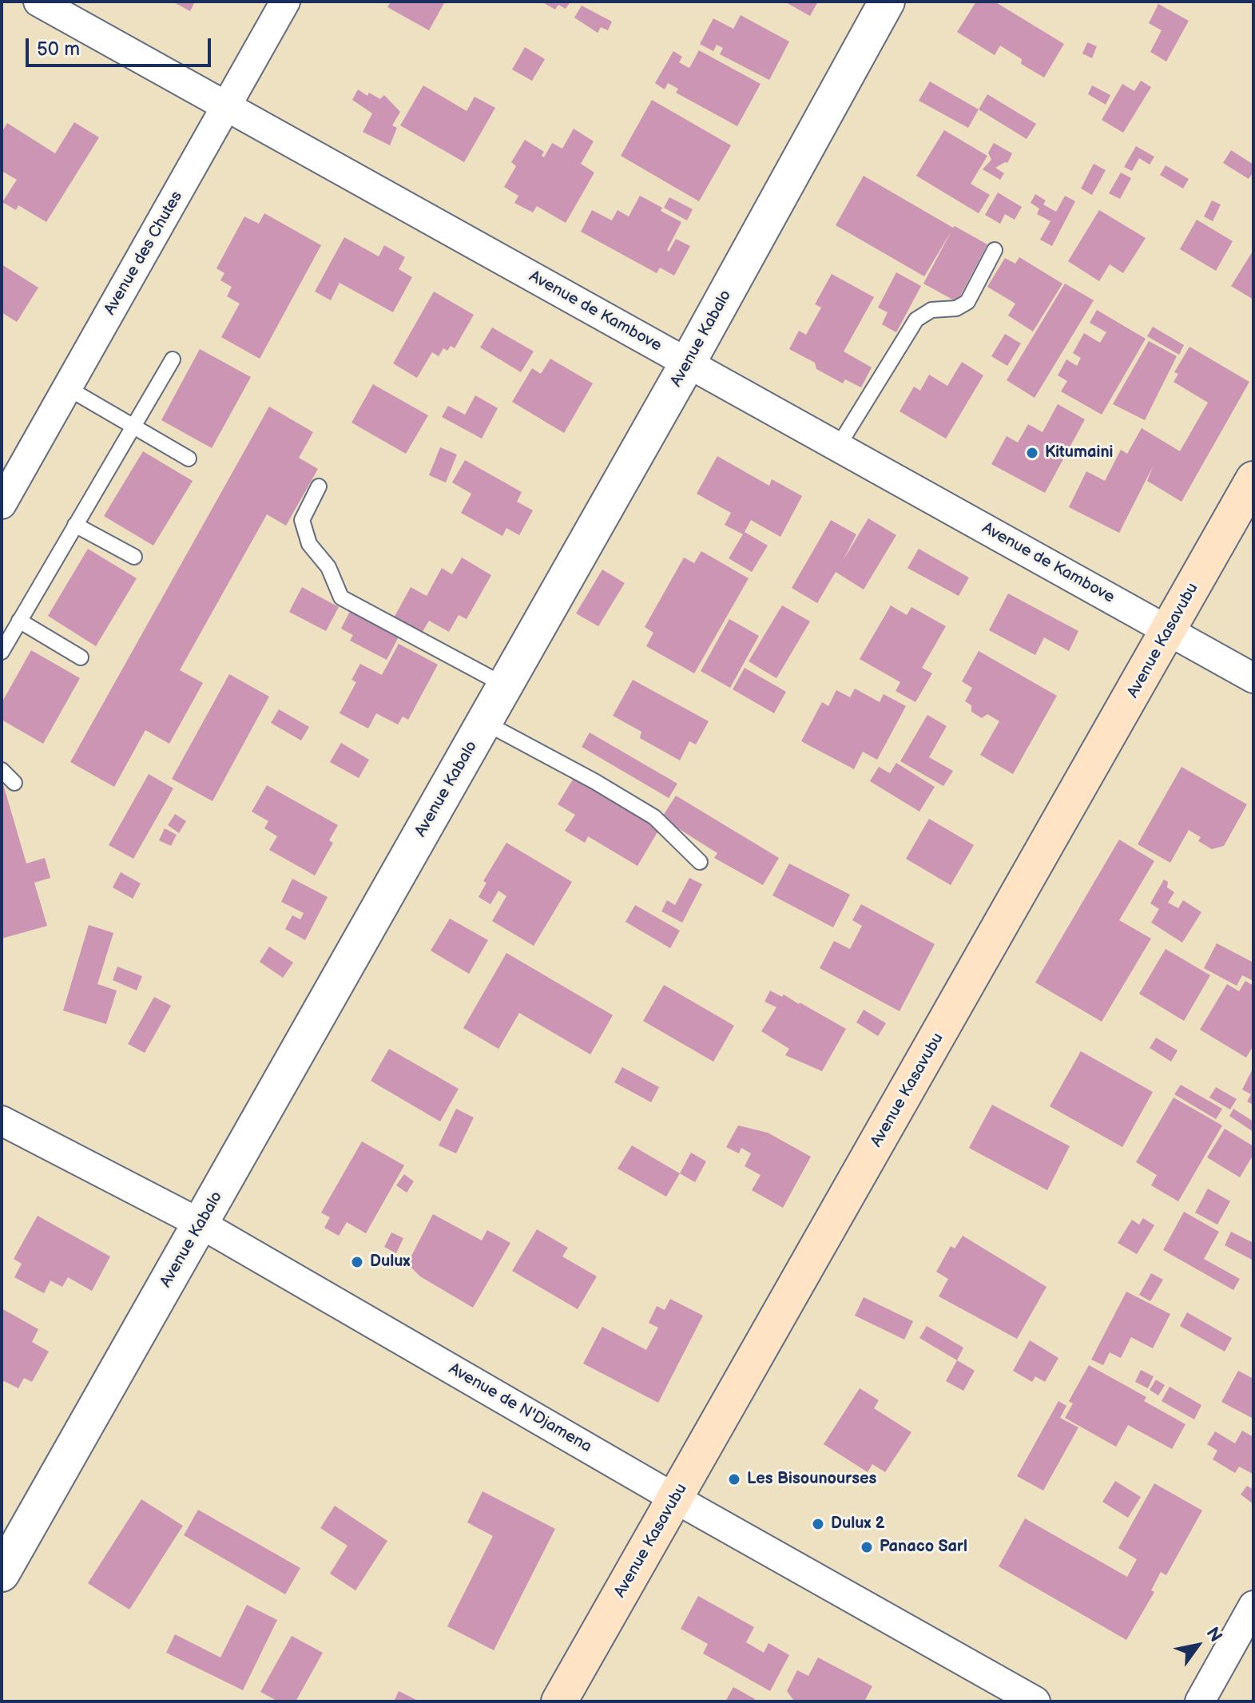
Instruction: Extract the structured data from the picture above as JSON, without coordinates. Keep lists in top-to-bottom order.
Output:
{
  "streets": {
    "main road": ["Avenue Kasavubu"],
    "street": [
      "Avenue des Chutes",
      "Avenue de Kambove",
      "Avenue Kabalo",
      "Avenue de N'Djamena"
    ]
  },
  "crossings": [
    ["Avenue des Chutes", "Avenue de Kambove"],
    ["Avenue de Kambove", "Avenue Kabalo"],
    ["Avenue de Kambove", "Avenue Kasavubu"],
    ["Avenue Kabalo", "Avenue de N'Djamena"],
    ["Avenue Kasavubu", "Avenue de N'Djamena"]
  ],
  "places": [
    "Kitumaini",
    "Dulux",
    "Les Bisounourses",
    "Dulux 2",
    "Panaco Sarl"
  ],
  "scale_bar": "50 m",
  "north": "top right"
}
